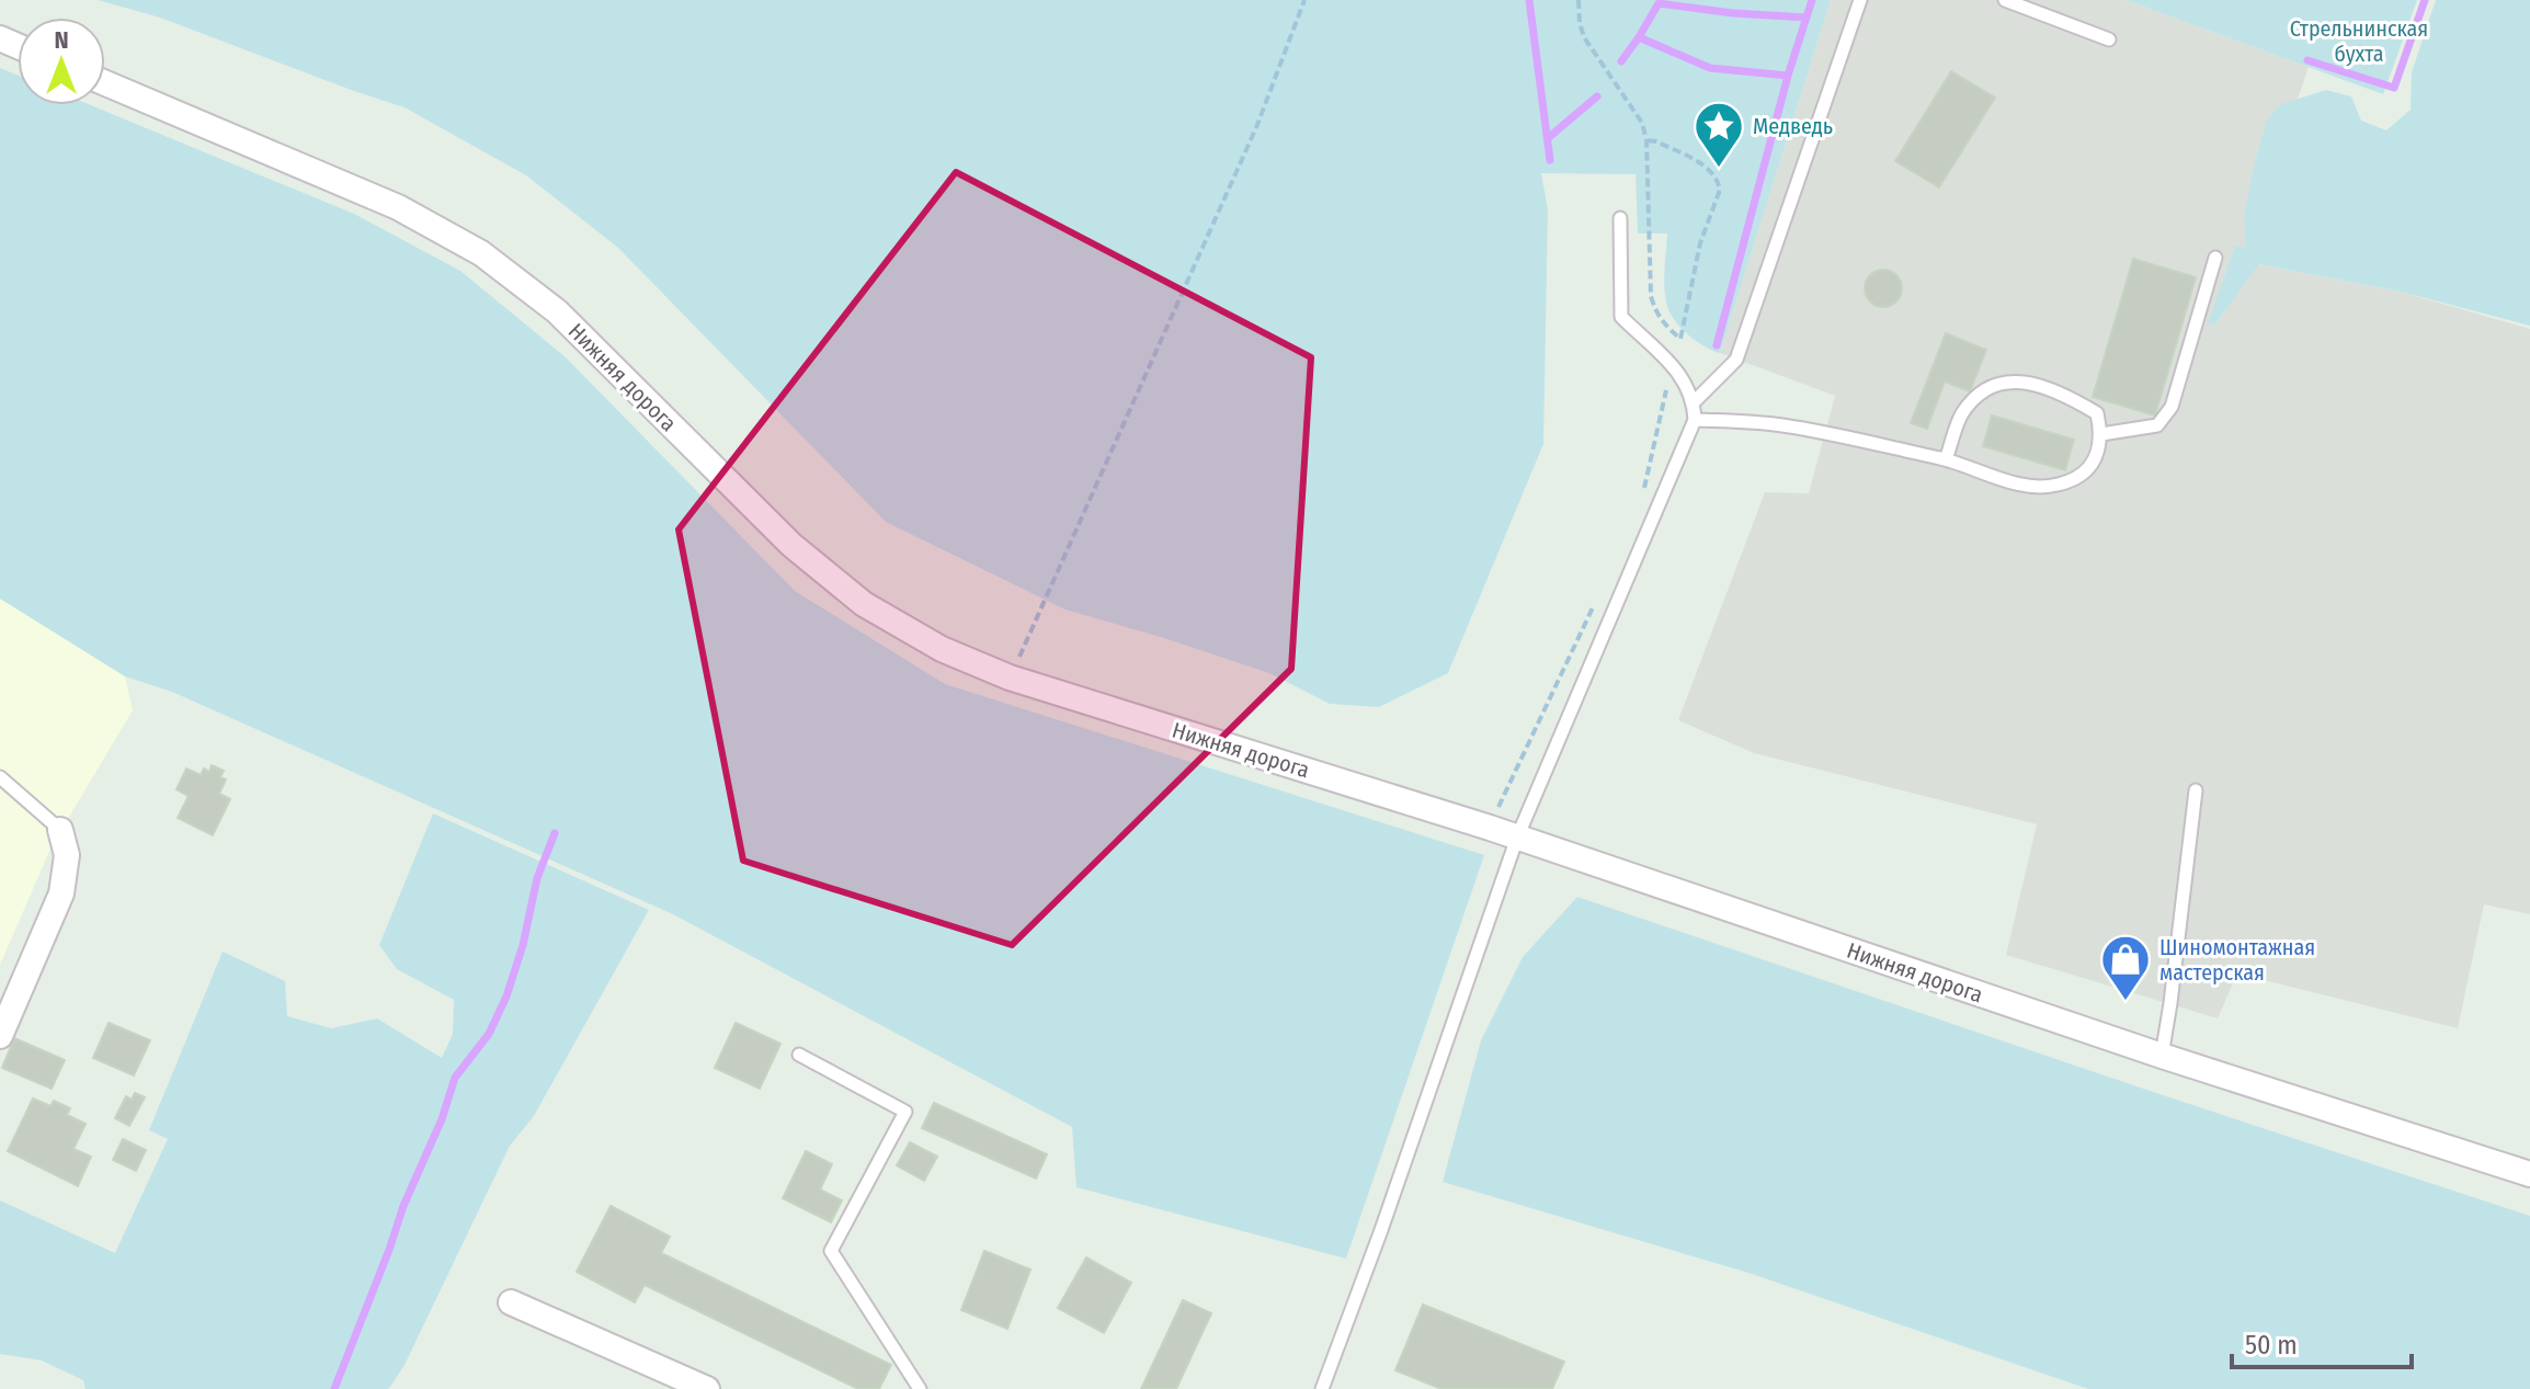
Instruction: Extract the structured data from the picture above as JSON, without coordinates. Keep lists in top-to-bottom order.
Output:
{
  "streets": {
    "street": ["Нижняя дорога"]
  },
  "parks": ["Стрельнинская бухта"],
  "places": {
    "place": ["Медведь"],
    "shop": ["Шиномонтажная мастерская"]
  },
  "scale_bar": "50 m",
  "north": "top"
}
